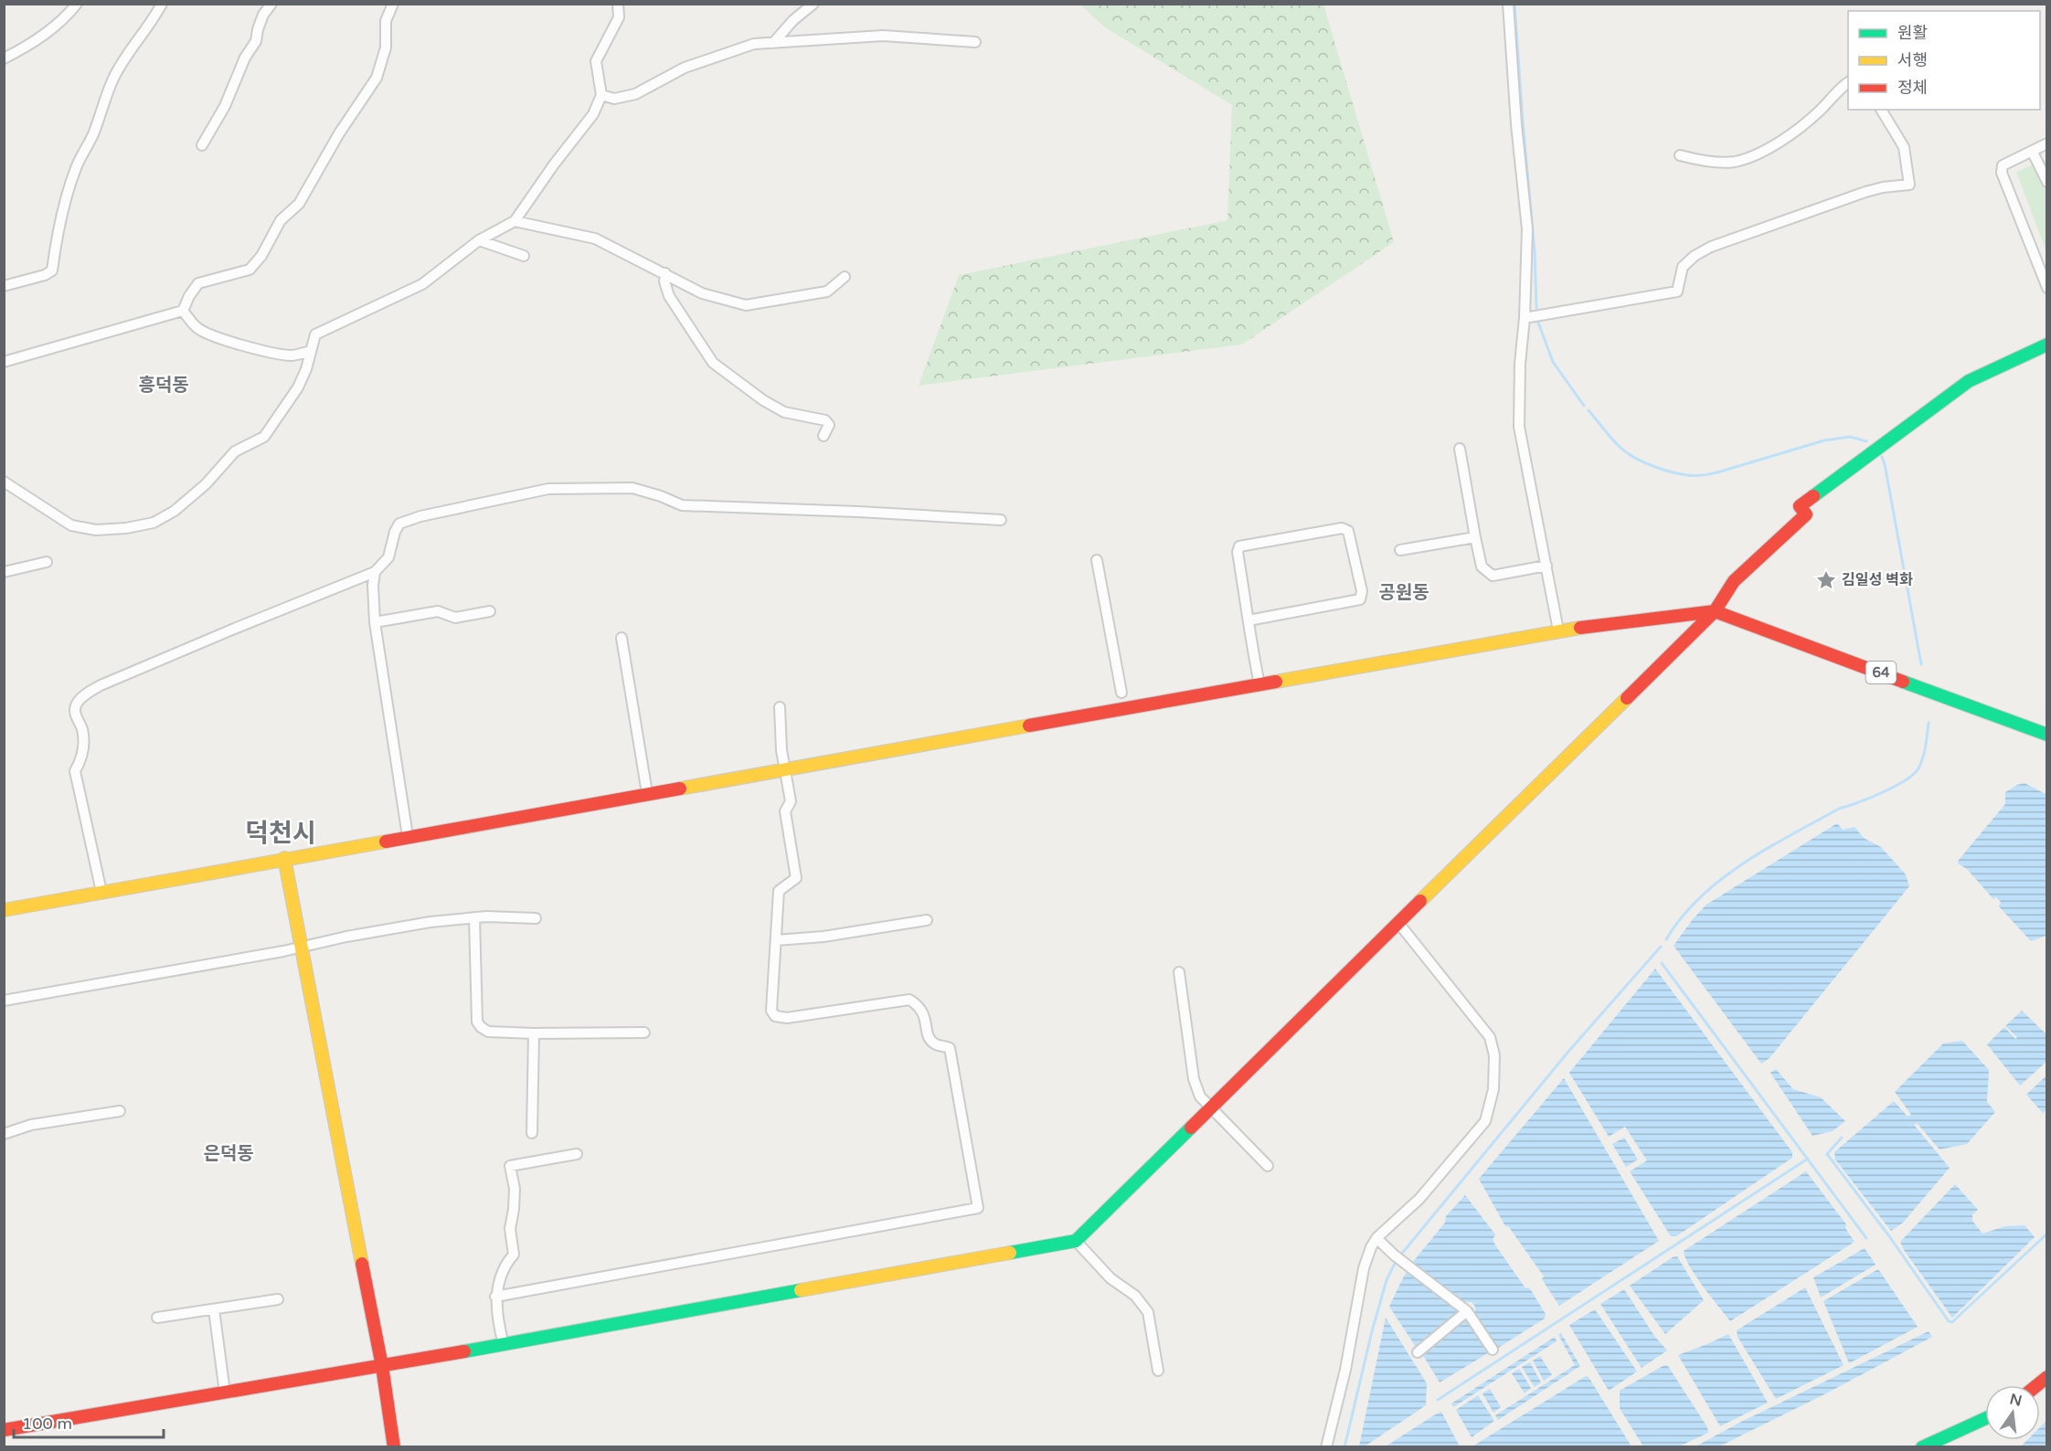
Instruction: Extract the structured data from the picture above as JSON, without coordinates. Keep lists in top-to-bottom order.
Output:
{
  "streets": {
    "main road": ["64"]
  },
  "districts": [
    "흥덕동",
    "공원동",
    "덕천시",
    "은덕동"
  ],
  "places": {
    "place": ["김일성 벽화"]
  },
  "legend": ["원활", "서행", "정체"],
  "scale_bar": "100 m",
  "north": "top"
}
